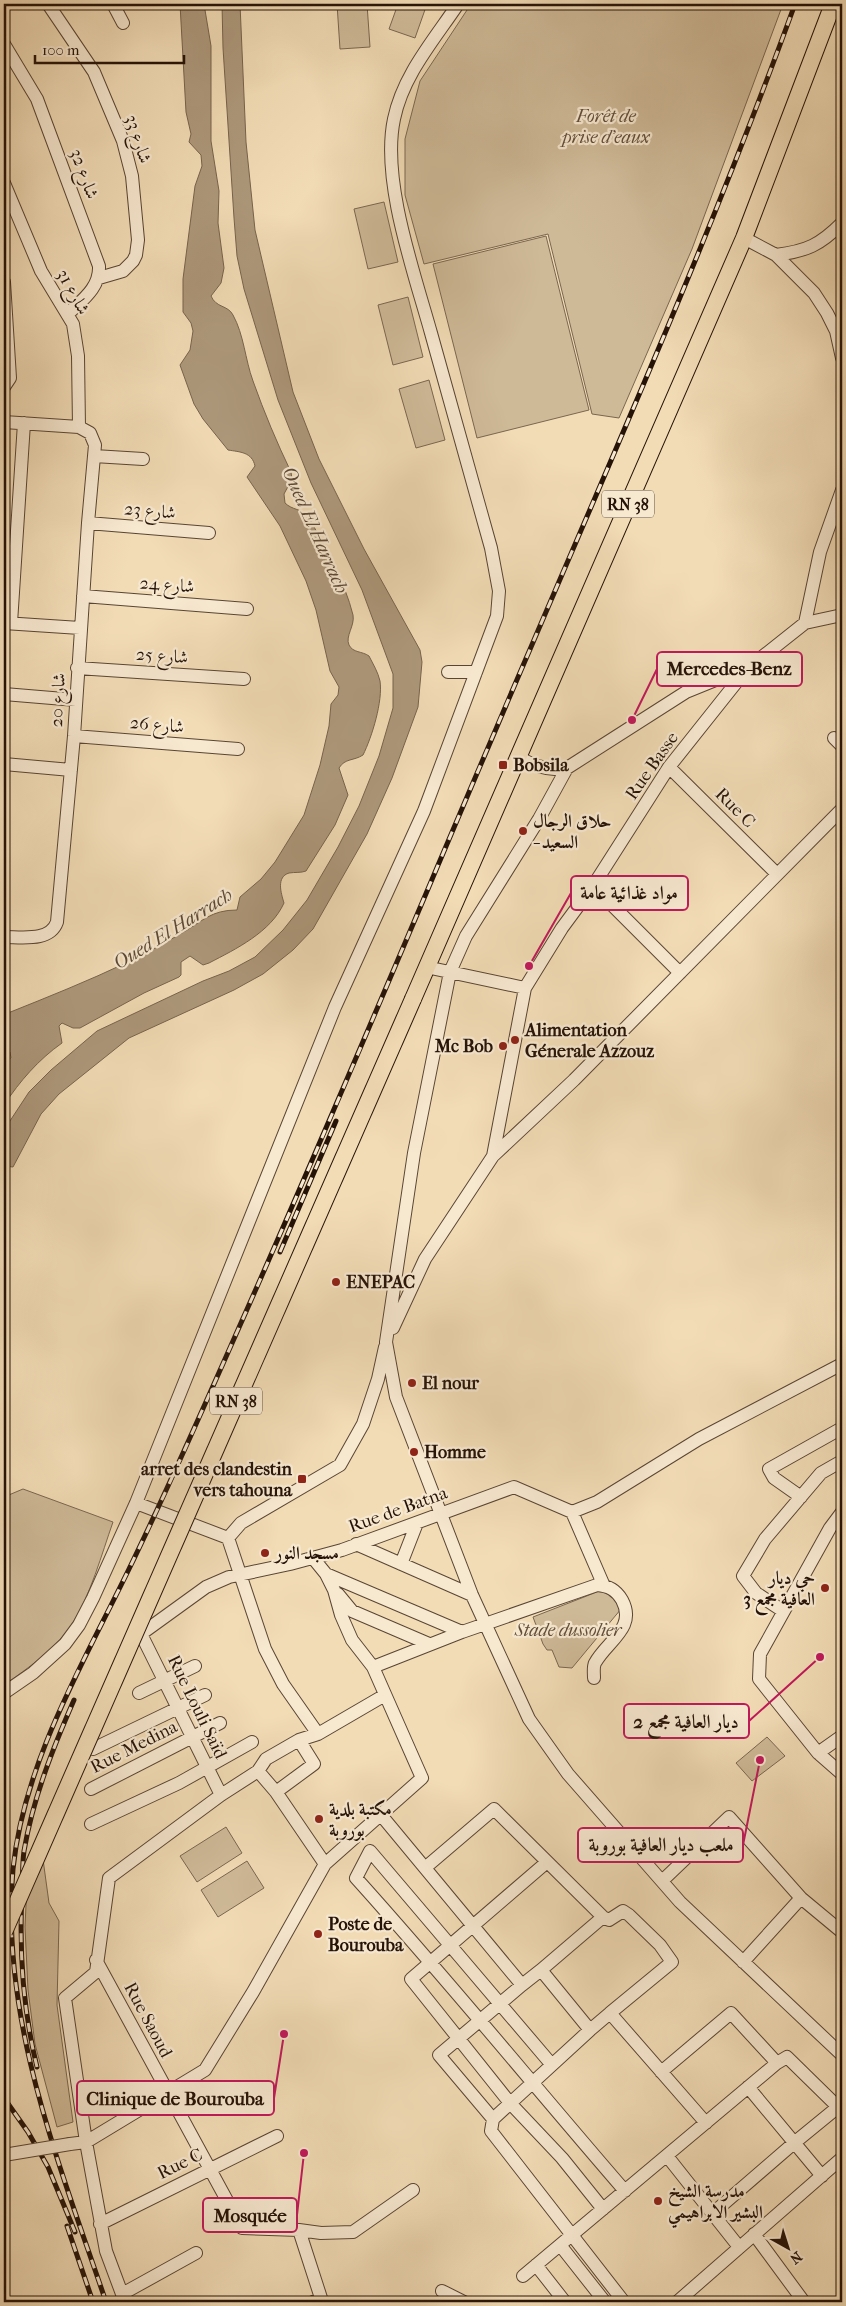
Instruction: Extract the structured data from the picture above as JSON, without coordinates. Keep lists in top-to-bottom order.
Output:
{
  "streets": {
    "main road": ["RN 38"],
    "street": [
      "شارع 33",
      "شارع 32",
      "شارع 31",
      "شارع 23",
      "شارع 24",
      "شارع 25",
      "شارع 20",
      "شارع 26",
      "Rue Basse",
      "Rue C",
      "Rue de Batna",
      "Rue Louli Saïd",
      "Rue Medina",
      "Rue Saoud"
    ]
  },
  "crossings": [
    ["شارع 33", "شارع 32"],
    ["شارع 31", "شارع 20"],
    ["شارع 23", "شارع 20"],
    ["شارع 24", "شارع 20"],
    ["شارع 25", "شارع 20"],
    ["شارع 20", "شارع 26"],
    ["Rue Basse", "Rue C"],
    ["Rue C", "Rue Saoud"],
    ["Rue de Batna", "Rue Louli Saïd"],
    ["Rue Louli Saïd", "Rue Medina"]
  ],
  "water": ["Oued El Harrach"],
  "parks": ["Forêt de prise d'eaux", "Stade dussolier"],
  "places": {
    "other": [
      "Mercedes-Benz",
      "حلاق الرجال - السعيد",
      "مواد غذائية عامة",
      "Alimentation Génerale Azzouz",
      "Mc Bob",
      "ENEPAC",
      "El nour",
      "Homme",
      "مسجد النور",
      "حي ديار العافية مجمع 3",
      "ديار العافية مجمع 2",
      "ملعب ديار العافية بوروبة",
      "مكتبة بلدية بوروبة",
      "Poste de Bourouba",
      "Clinique de Bourouba",
      "Mosquée",
      "مدرسة الشيخ البشير الابراهيمي"
    ],
    "transit": ["Bobsila", "arret des clandestin vers tahouna"]
  },
  "scale_bar": "100 m",
  "north": "bottom right"
}
